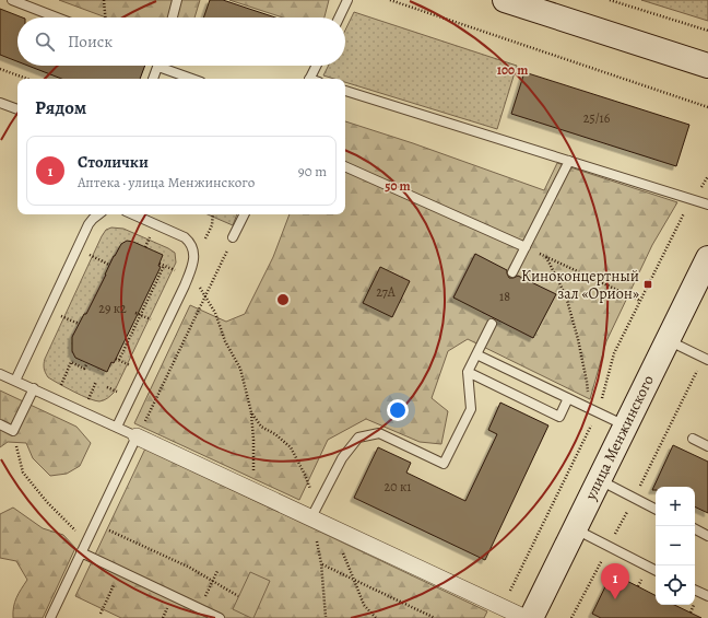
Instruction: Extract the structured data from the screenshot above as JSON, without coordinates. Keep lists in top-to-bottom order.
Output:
{
  "streets": {
    "main road": ["улица Менжинского"]
  },
  "places": {
    "transit": ["Киноконцертный зал «Орион»"]
  },
  "house_numbers": [
    "25/16",
    "27А",
    "18",
    "29 к2",
    "20 к1"
  ],
  "page": {
    "search": "Поиск",
    "heading": "Рядом",
    "list": [
      {
        "mark": "1",
        "name": "Столички",
        "note": "Аптека · улица Менжинского",
        "value": "90 m"
      }
    ],
    "map_buttons": ["+", "−"],
    "pins": "1"
  },
  "rings": ["100 m", "50 m"]
}
